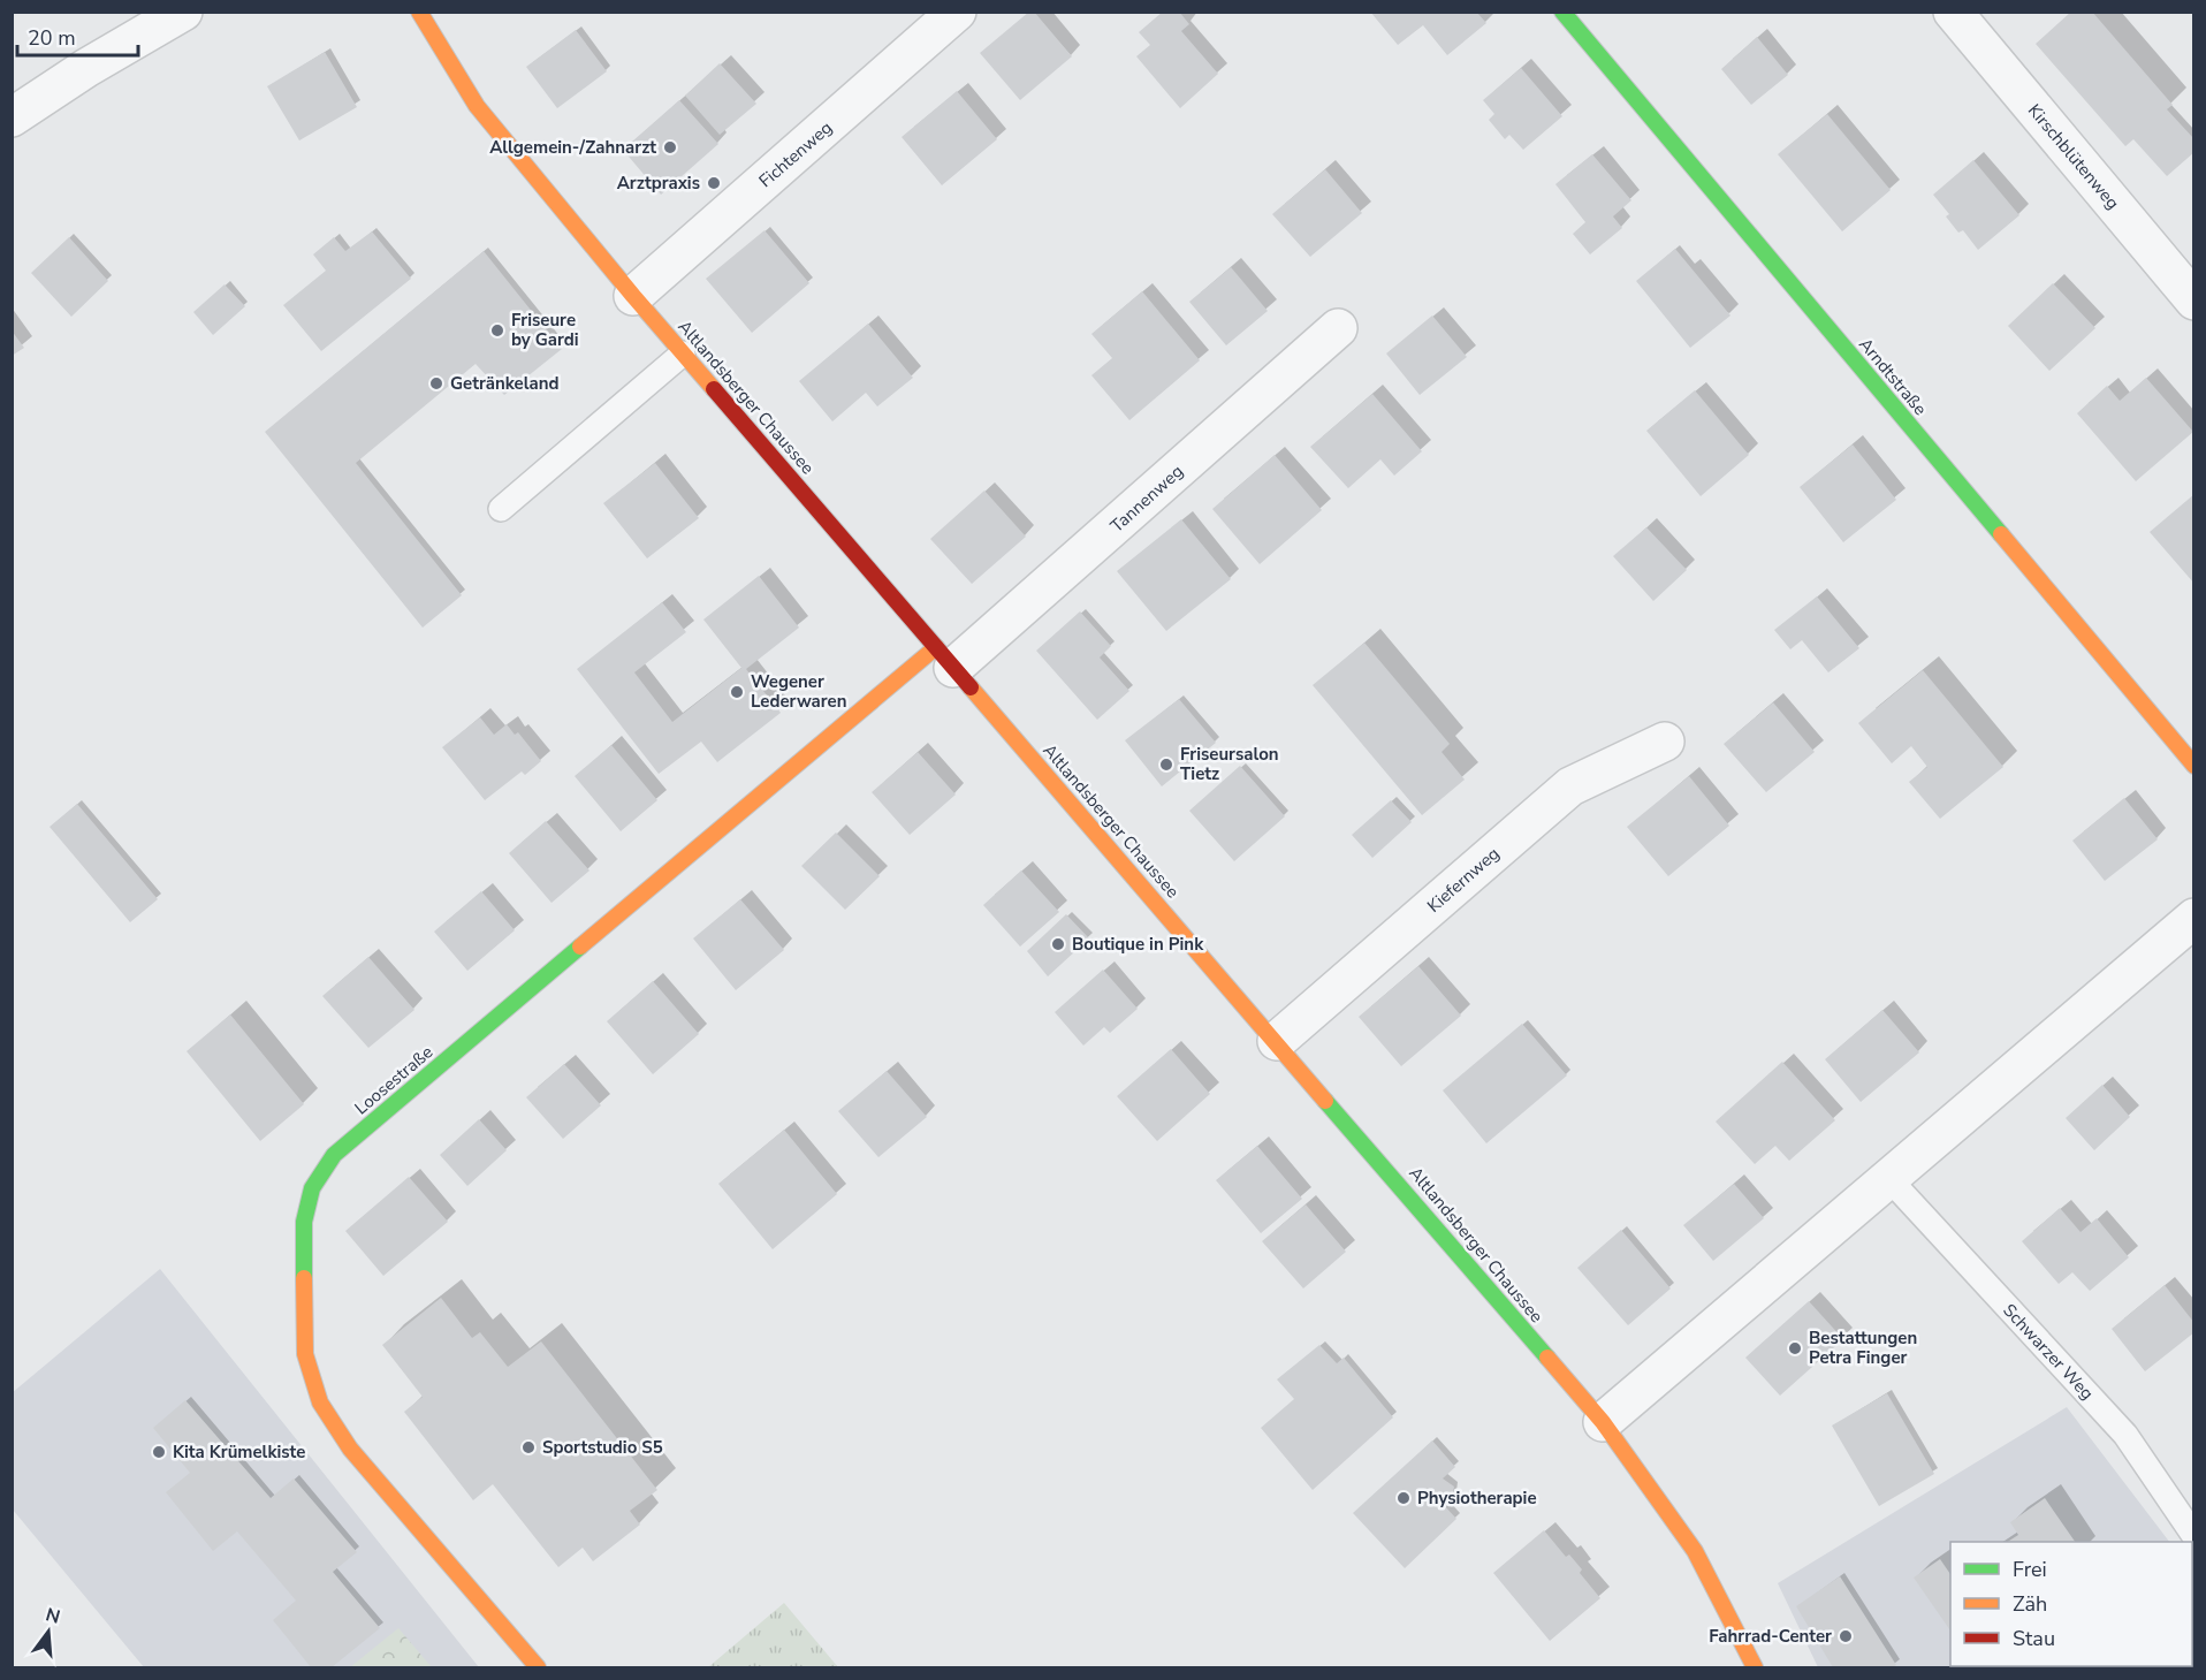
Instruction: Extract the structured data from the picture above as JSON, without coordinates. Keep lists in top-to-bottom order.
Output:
{
  "streets": {
    "street": [
      "Fichtenweg",
      "Kirschblütenweg",
      "Arndtstraße",
      "Altlandsberger Chaussee",
      "Tannenweg",
      "Kiefernweg",
      "Loosestraße"
    ],
    "lane": ["Schwarzer Weg"]
  },
  "crossings": [
    ["Fichtenweg", "Altlandsberger Chaussee"],
    ["Altlandsberger Chaussee", "Tannenweg"],
    ["Altlandsberger Chaussee", "Kiefernweg"],
    ["Altlandsberger Chaussee", "Loosestraße"],
    ["Tannenweg", "Loosestraße"]
  ],
  "places": [
    "Allgemein-/Zahnarzt",
    "Arztpraxis",
    "Friseure by Gardi",
    "Getränkeland",
    "Wegener Lederwaren",
    "Friseursalon Tietz",
    "Boutique in Pink",
    "Bestattungen Petra Finger",
    "Sportstudio S5",
    "Kita Krümelkiste",
    "Physiotherapie",
    "Fahrrad-Center"
  ],
  "legend": ["Frei", "Zäh", "Stau"],
  "scale_bar": "20 m",
  "north": "top"
}
